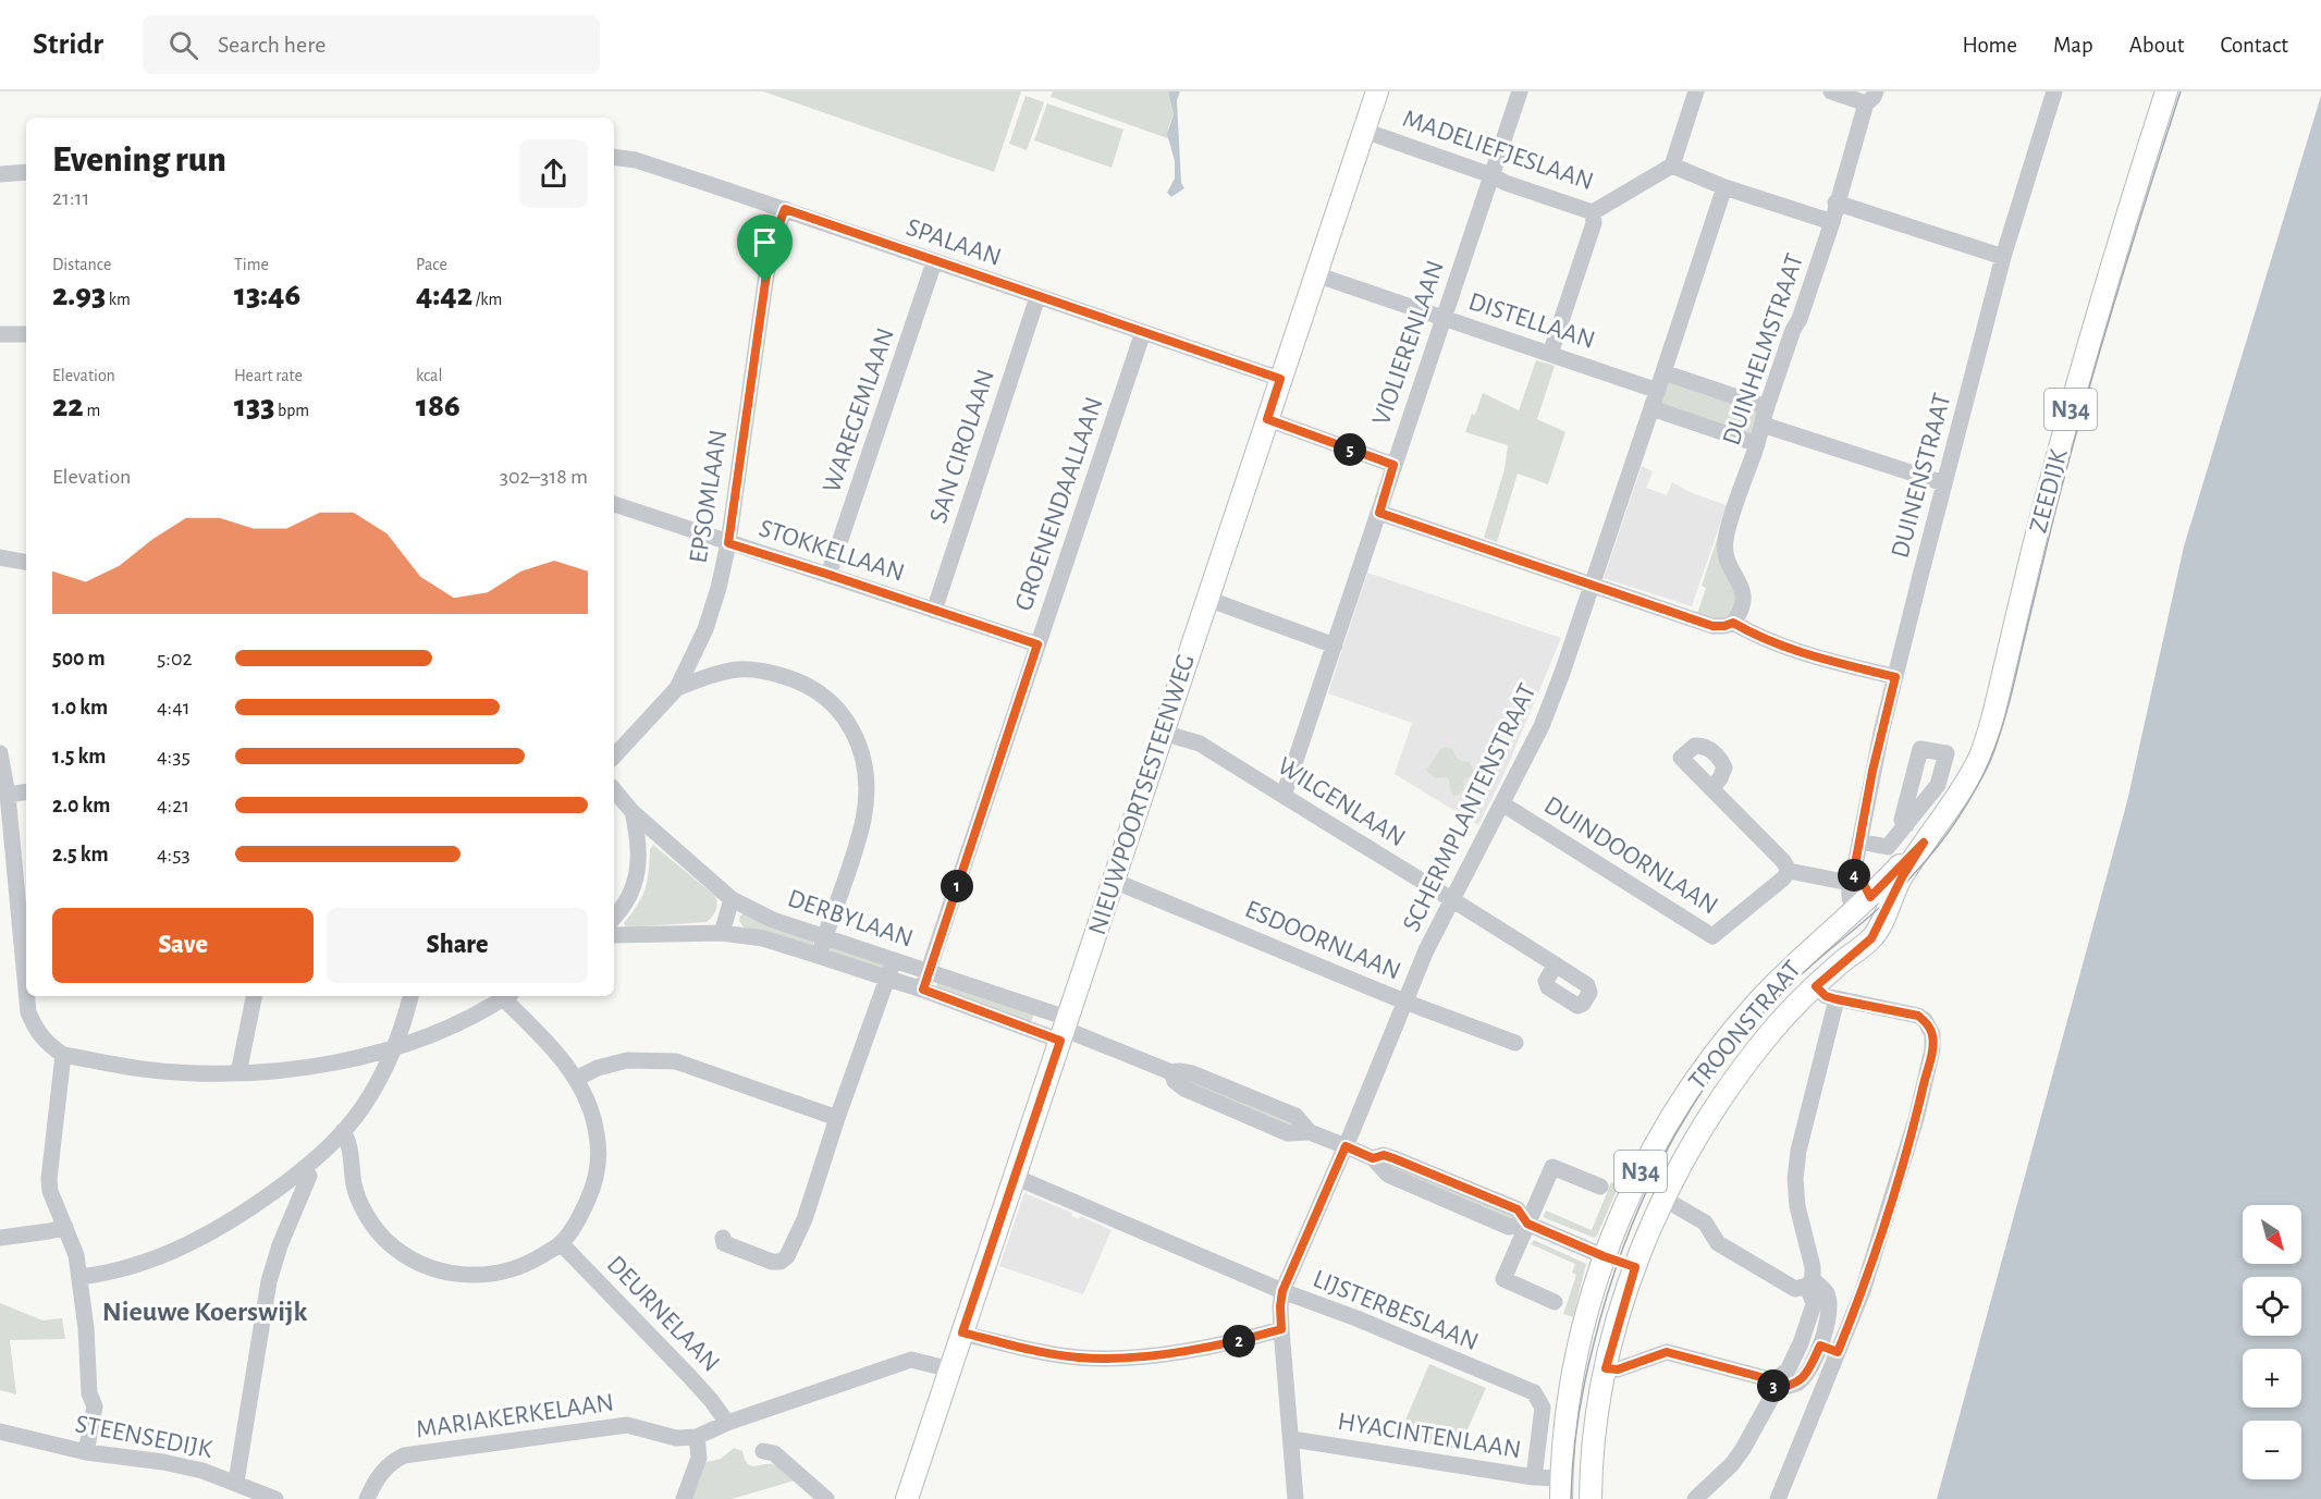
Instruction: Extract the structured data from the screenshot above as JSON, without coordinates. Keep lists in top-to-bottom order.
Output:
{
  "streets": {
    "main road": [
      "N34",
      "ZEEDIJK",
      "NIEUWPOORTSESTEENWEG",
      "TROONSTRAAT"
    ],
    "street": [
      "MADELIEFJESLAAN",
      "SPALAAN",
      "DISTELLAAN",
      "VIOLIERENLAAN",
      "DUINHELMSTRAAT",
      "WAREGEMLAAN",
      "SAN CIROLAAN",
      "DUINENSTRAAT",
      "EPSOMLAAN",
      "GROENENDAALLAAN",
      "STOKKELLAAN",
      "WILGENLAAN",
      "SCHERMPLANTENSTRAAT",
      "DUINDOORNLAAN",
      "DERBYLAAN",
      "ESDOORNLAAN",
      "LIJSTERBESLAAN",
      "DEURNELAAN",
      "MARIAKERKELAAN",
      "HYACINTENLAAN",
      "STEENSEDIJK"
    ]
  },
  "crossings": [
    ["MADELIEFJESLAAN", "VIOLIERENLAAN"],
    ["MADELIEFJESLAAN", "NIEUWPOORTSESTEENWEG"],
    ["SPALAAN", "WAREGEMLAAN"],
    ["SPALAAN", "SAN CIROLAAN"],
    ["SPALAAN", "EPSOMLAAN"],
    ["SPALAAN", "GROENENDAALLAAN"],
    ["SPALAAN", "NIEUWPOORTSESTEENWEG"],
    ["DISTELLAAN", "VIOLIERENLAAN"],
    ["DISTELLAAN", "NIEUWPOORTSESTEENWEG"],
    ["DISTELLAAN", "SCHERMPLANTENSTRAAT"],
    ["VIOLIERENLAAN", "WILGENLAAN"],
    ["WAREGEMLAAN", "STOKKELLAAN"],
    ["SAN CIROLAAN", "STOKKELLAAN"],
    ["ZEEDIJK", "TROONSTRAAT"],
    ["EPSOMLAAN", "STOKKELLAAN"],
    ["GROENENDAALLAAN", "STOKKELLAAN"],
    ["GROENENDAALLAAN", "DERBYLAAN"],
    ["NIEUWPOORTSESTEENWEG", "WILGENLAAN"],
    ["NIEUWPOORTSESTEENWEG", "DERBYLAAN"],
    ["NIEUWPOORTSESTEENWEG", "ESDOORNLAAN"],
    ["NIEUWPOORTSESTEENWEG", "LIJSTERBESLAAN"],
    ["NIEUWPOORTSESTEENWEG", "MARIAKERKELAAN"],
    ["WILGENLAAN", "SCHERMPLANTENSTRAAT"],
    ["SCHERMPLANTENSTRAAT", "DUINDOORNLAAN"],
    ["SCHERMPLANTENSTRAAT", "ESDOORNLAAN"],
    ["SCHERMPLANTENSTRAAT", "LIJSTERBESLAAN"],
    ["TROONSTRAAT", "HYACINTENLAAN"],
    ["LIJSTERBESLAAN", "HYACINTENLAAN"],
    ["DEURNELAAN", "MARIAKERKELAAN"]
  ],
  "districts": ["Nieuwe Koerswijk"],
  "north": "bottom right",
  "page": {
    "header": "Stridr",
    "search": "Search here",
    "nav": [
      "Home",
      "Map",
      "About",
      "Contact"
    ],
    "heading": ["Evening run", "21:11"],
    "stats": [
      ["Distance", "2.93 km"],
      ["Time", "13:46"],
      ["Pace", "4:42 /km"],
      ["Elevation", "22 m"],
      ["Heart rate", "133 bpm"],
      ["kcal", "186"]
    ],
    "pins": [
      "5",
      "4",
      "1",
      "2",
      "3"
    ],
    "chart": ["Elevation", "302–318 m"],
    "list": [
      {
        "name": "500 m",
        "note": "5:02"
      },
      {
        "name": "1.0 km",
        "note": "4:41"
      },
      {
        "name": "1.5 km",
        "note": "4:35"
      },
      {
        "name": "2.0 km",
        "note": "4:21"
      },
      {
        "name": "2.5 km",
        "note": "4:53"
      }
    ],
    "buttons": ["Save", "Share"],
    "map_buttons": ["+", "−"]
  }
}
